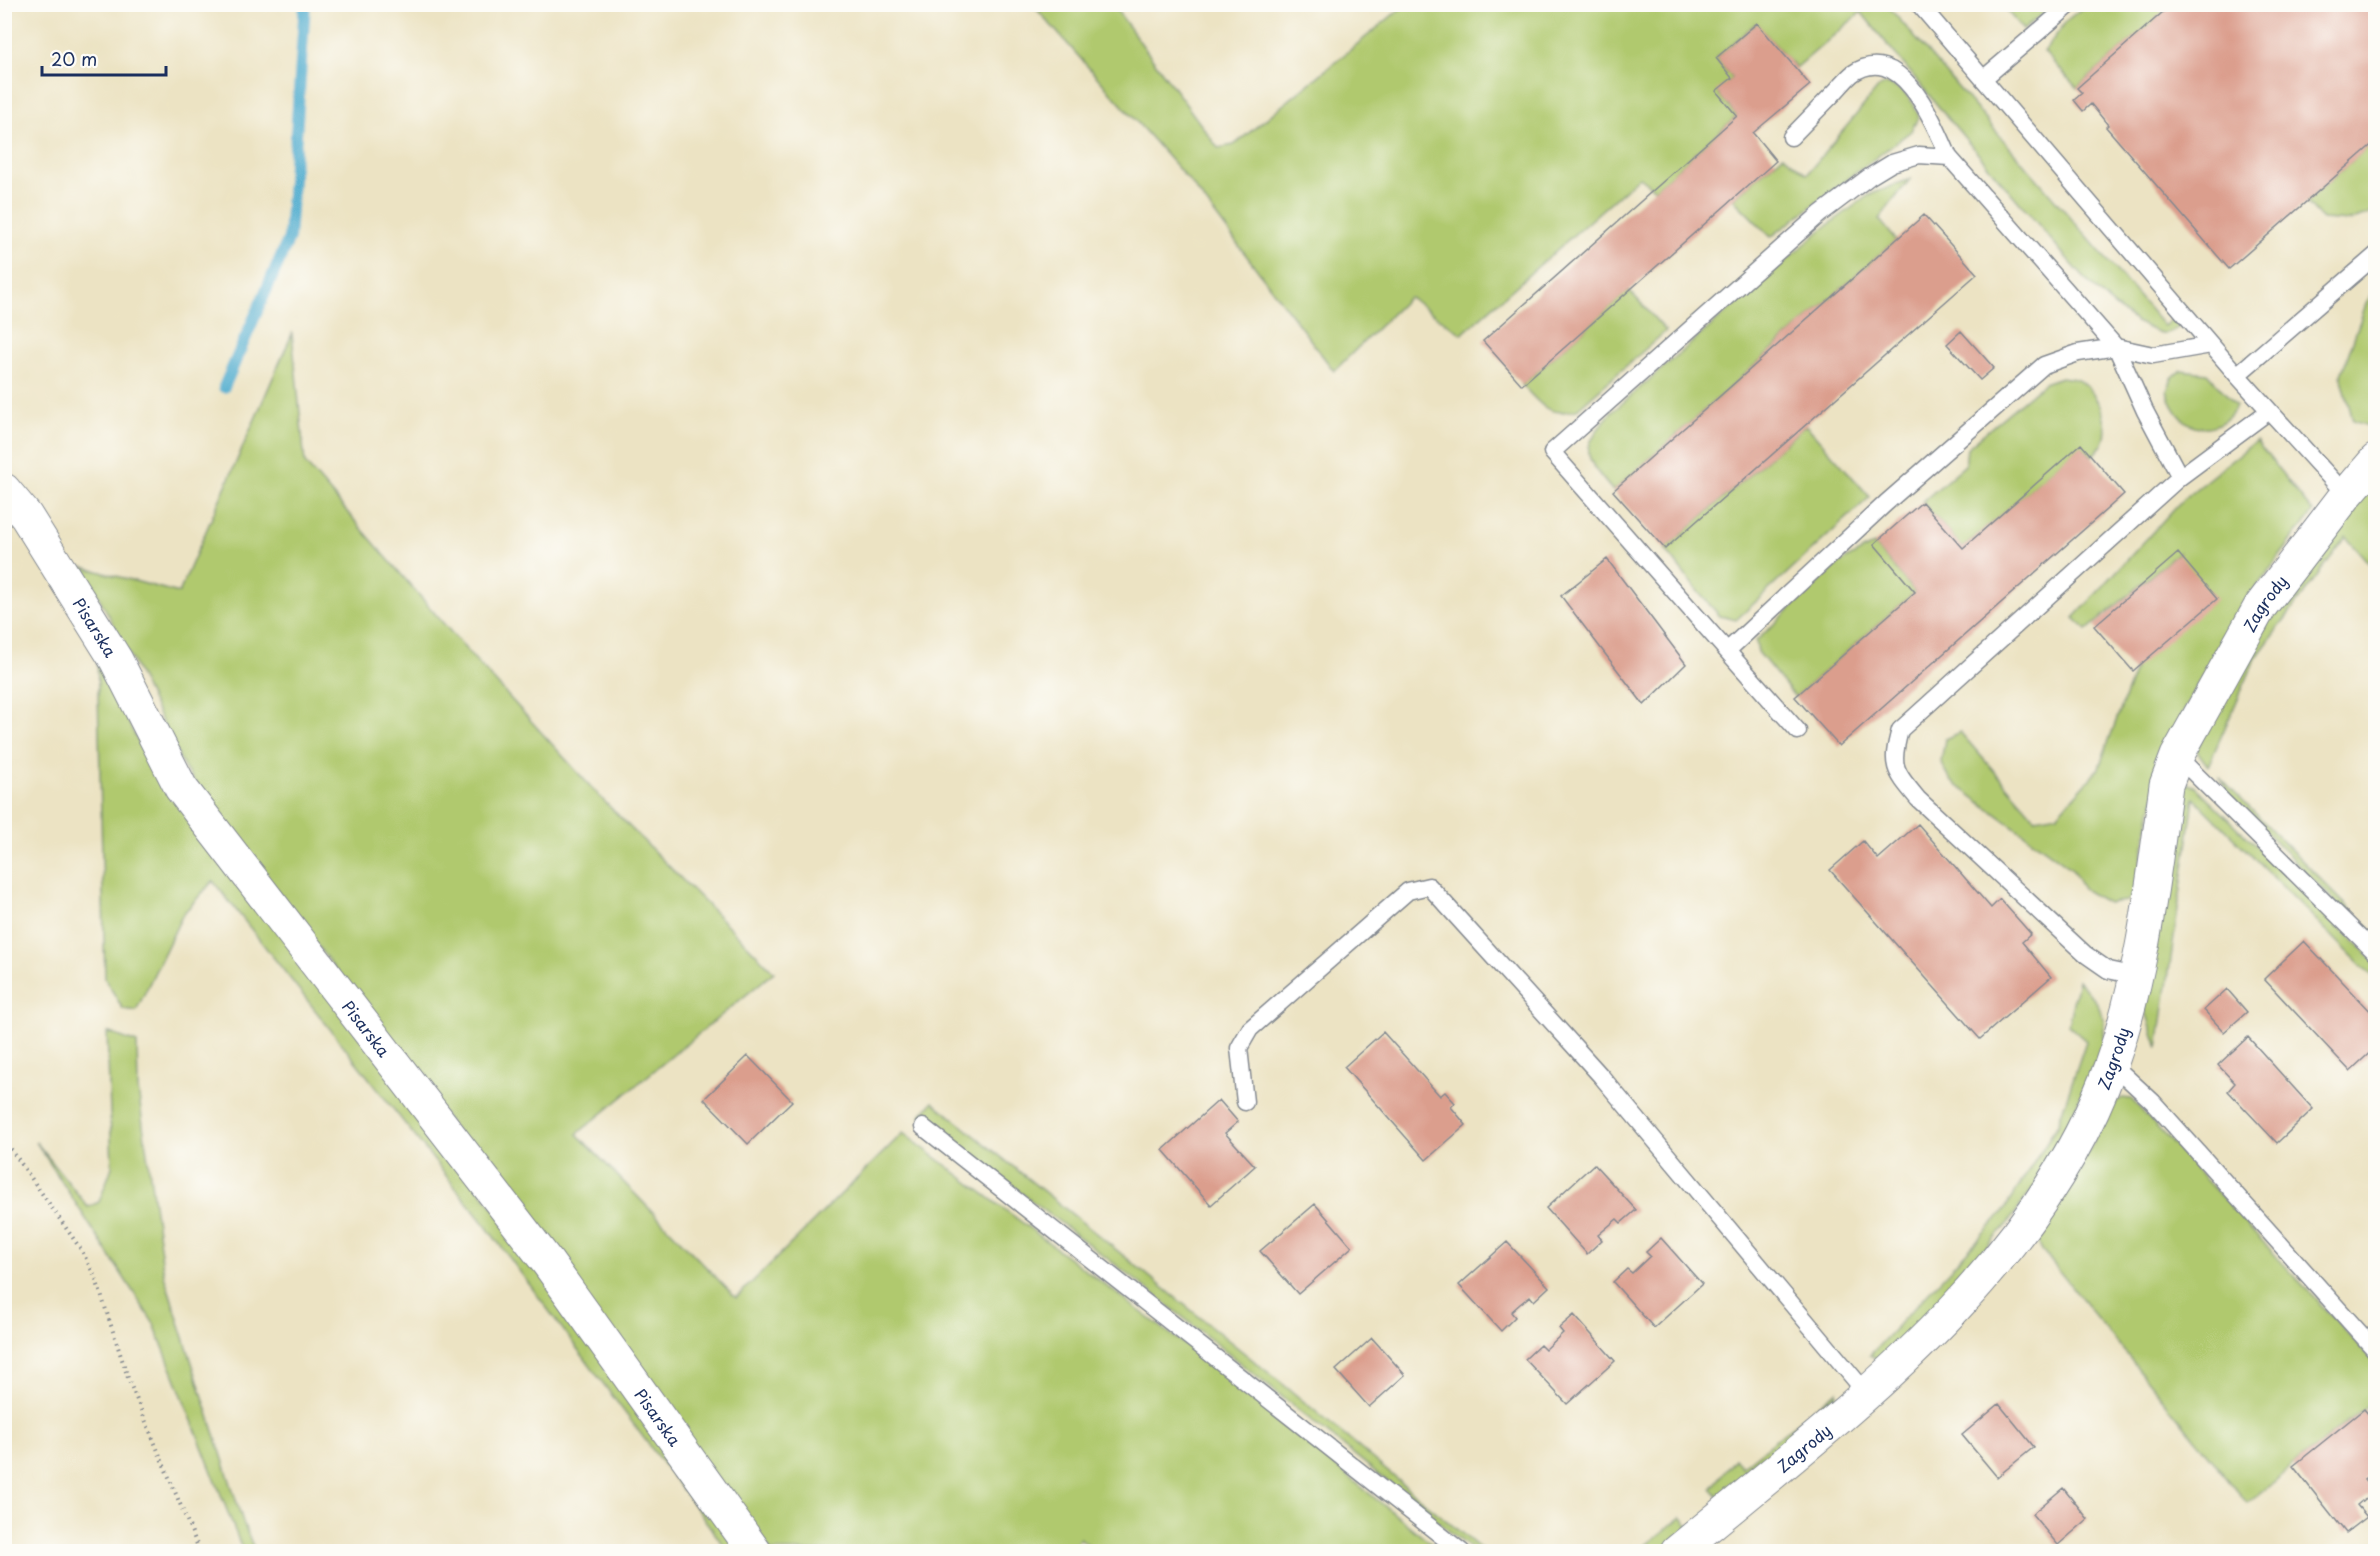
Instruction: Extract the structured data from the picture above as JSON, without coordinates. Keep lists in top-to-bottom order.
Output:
{
  "streets": {
    "street": ["Zagrody", "Pisarska"]
  },
  "scale_bar": "20 m"
}
